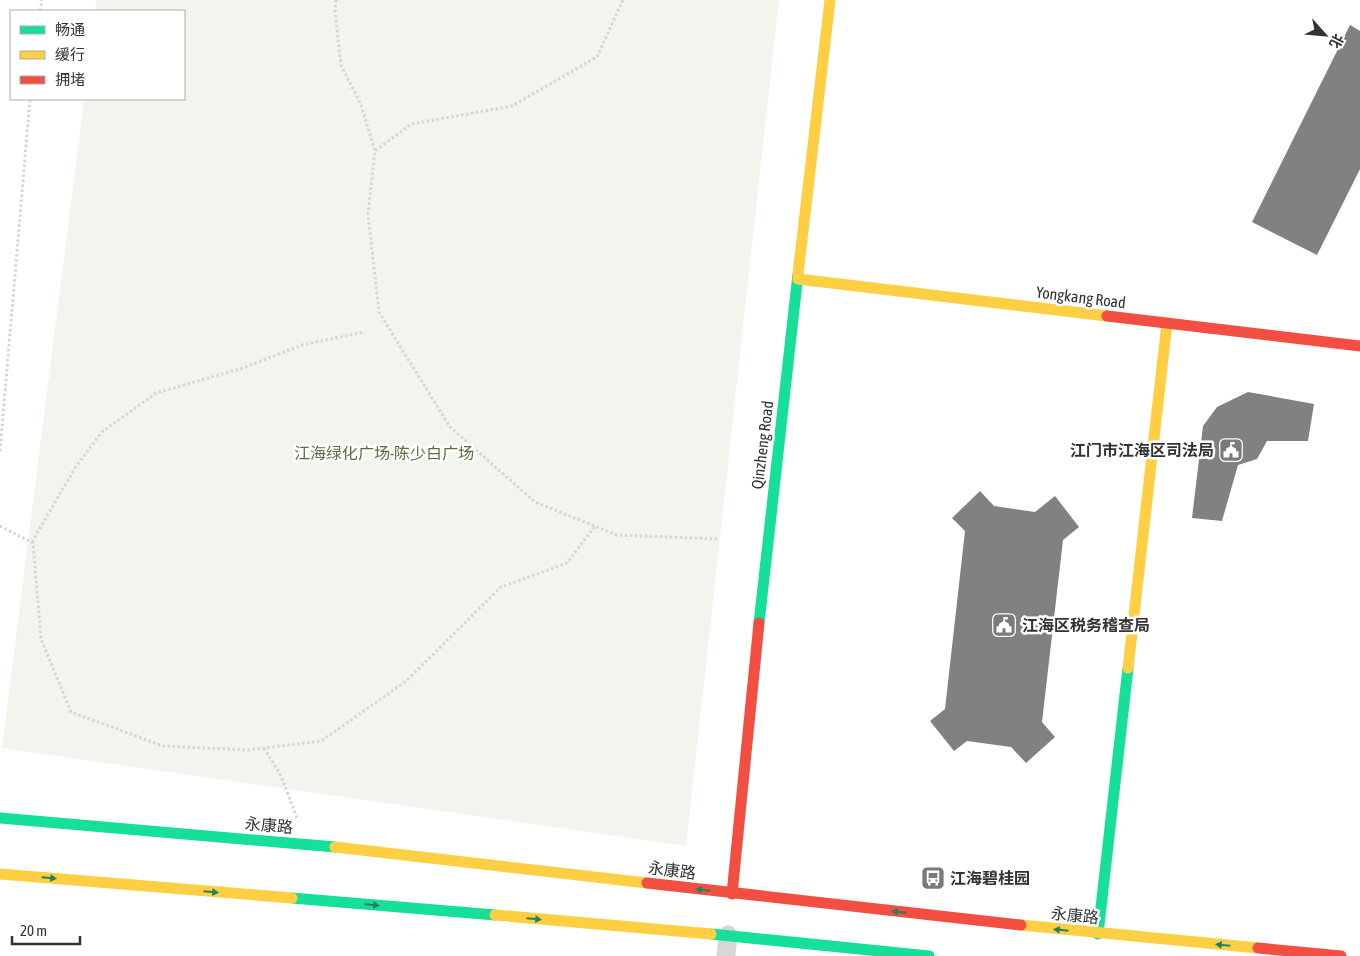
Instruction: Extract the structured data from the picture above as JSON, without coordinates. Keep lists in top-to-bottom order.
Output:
{
  "streets": {
    "main road": ["Yongkang Road", "Qinzheng Road", "永康路"]
  },
  "crossings": [
    ["Yongkang Road", "Qinzheng Road"],
    ["Qinzheng Road", "永康路"]
  ],
  "parks": ["江海绿化广场-陈少白广场"],
  "places": {
    "public building": ["江门市江海区司法局", "江海区税务稽查局"],
    "bus stop": ["江海碧桂园"]
  },
  "legend": ["畅通", "缓行", "拥堵"],
  "scale_bar": "20 m",
  "north": "bottom right"
}
